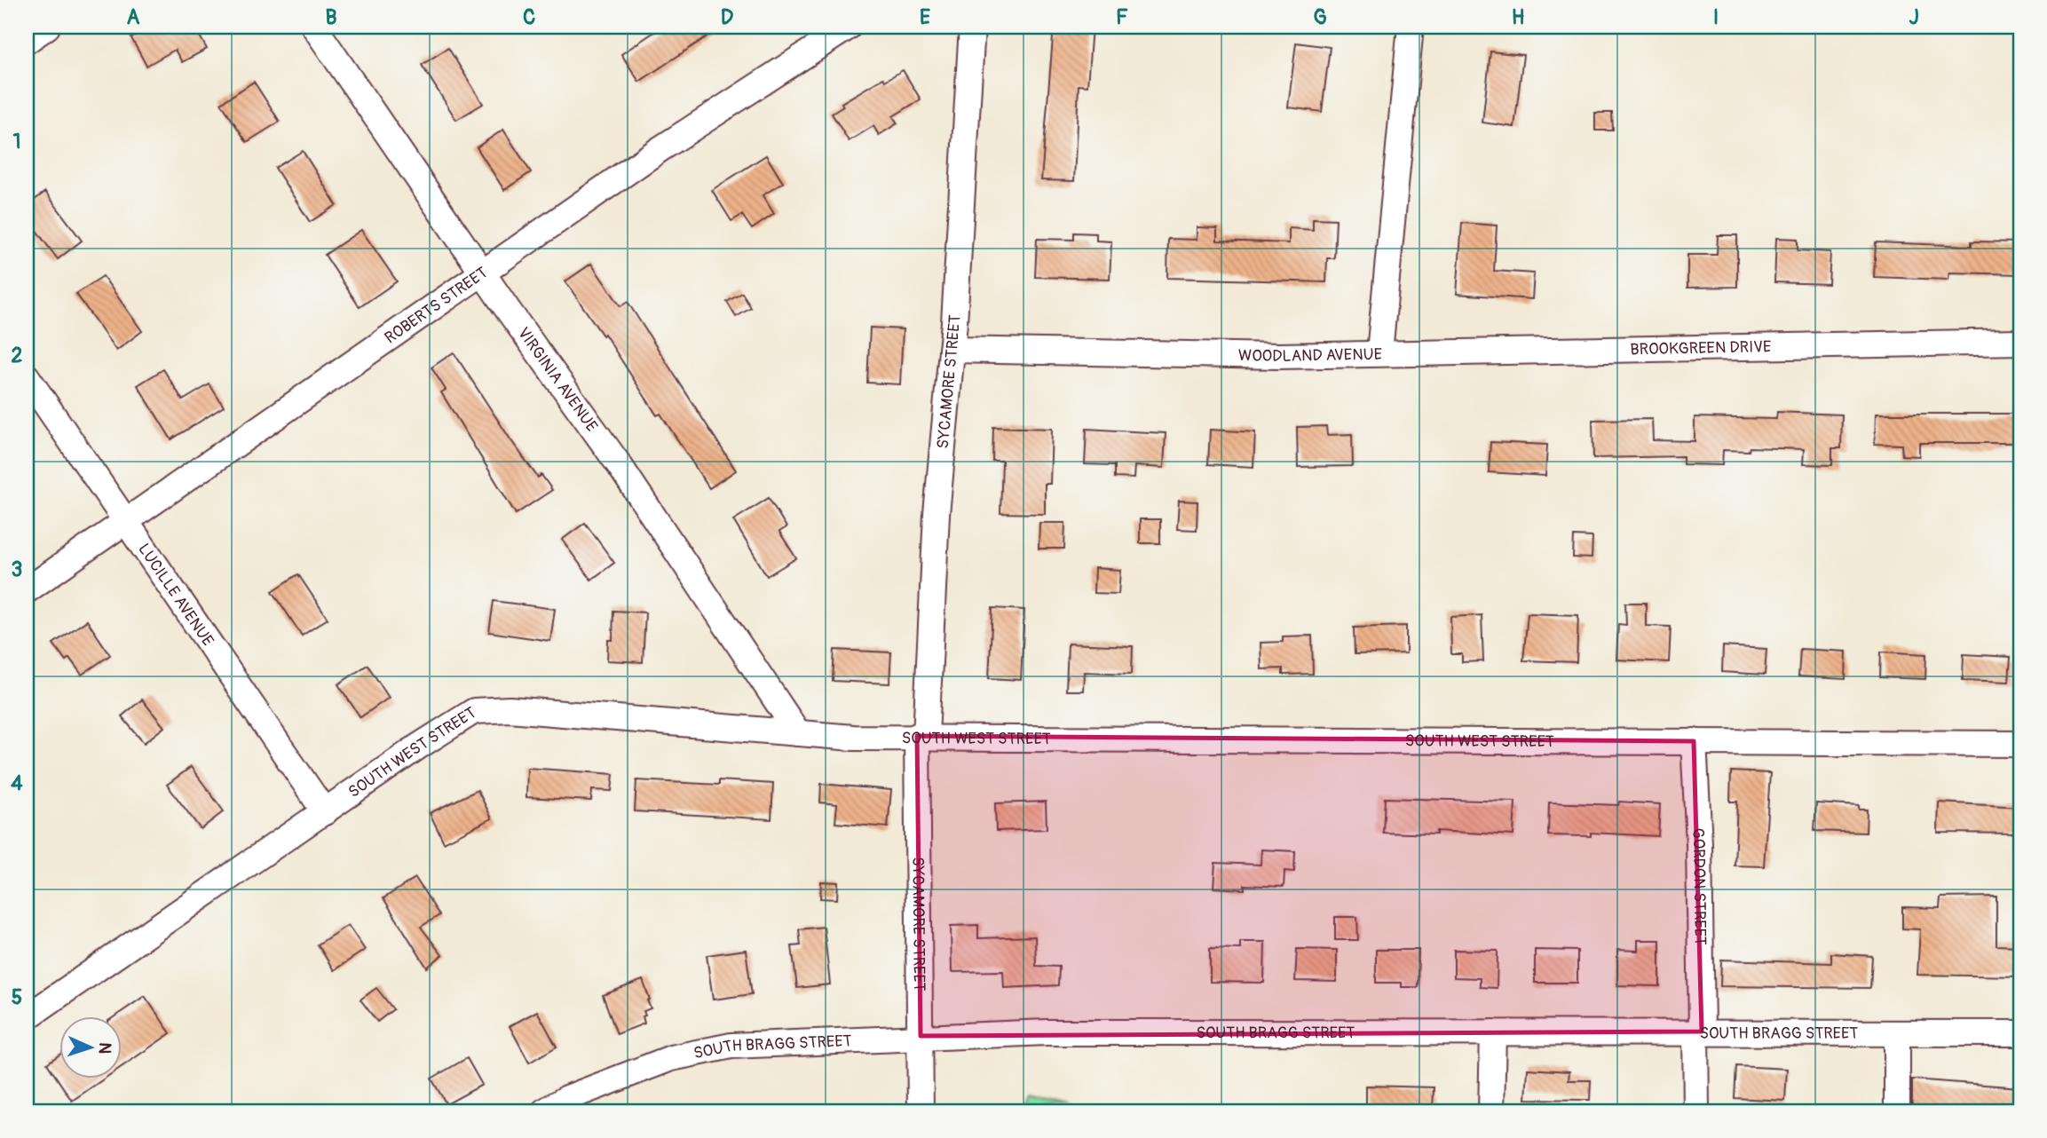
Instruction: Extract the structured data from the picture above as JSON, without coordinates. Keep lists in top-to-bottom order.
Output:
{
  "streets": {
    "street": [
      "ROBERTS STREET",
      "BROOKGREEN DRIVE",
      "WOODLAND AVENUE",
      "VIRGINIA AVENUE",
      "SYCAMORE STREET",
      "LUCILLE AVENUE",
      "SOUTH WEST STREET",
      "GORDON STREET",
      "SOUTH BRAGG STREET"
    ]
  },
  "crossings": [
    ["ROBERTS STREET", "VIRGINIA AVENUE"],
    ["ROBERTS STREET", "LUCILLE AVENUE"],
    ["BROOKGREEN DRIVE", "WOODLAND AVENUE"],
    ["WOODLAND AVENUE", "SYCAMORE STREET"],
    ["VIRGINIA AVENUE", "SOUTH WEST STREET"],
    ["SYCAMORE STREET", "SOUTH WEST STREET"],
    ["SYCAMORE STREET", "SOUTH BRAGG STREET"],
    ["LUCILLE AVENUE", "SOUTH WEST STREET"],
    ["SOUTH WEST STREET", "GORDON STREET"],
    ["GORDON STREET", "SOUTH BRAGG STREET"]
  ],
  "north": "right",
  "grid": {
    "columns": [
      "A",
      "B",
      "C",
      "D",
      "E",
      "F",
      "G",
      "H",
      "I",
      "J"
    ],
    "rows": [
      "1",
      "2",
      "3",
      "4",
      "5"
    ]
  }
}
